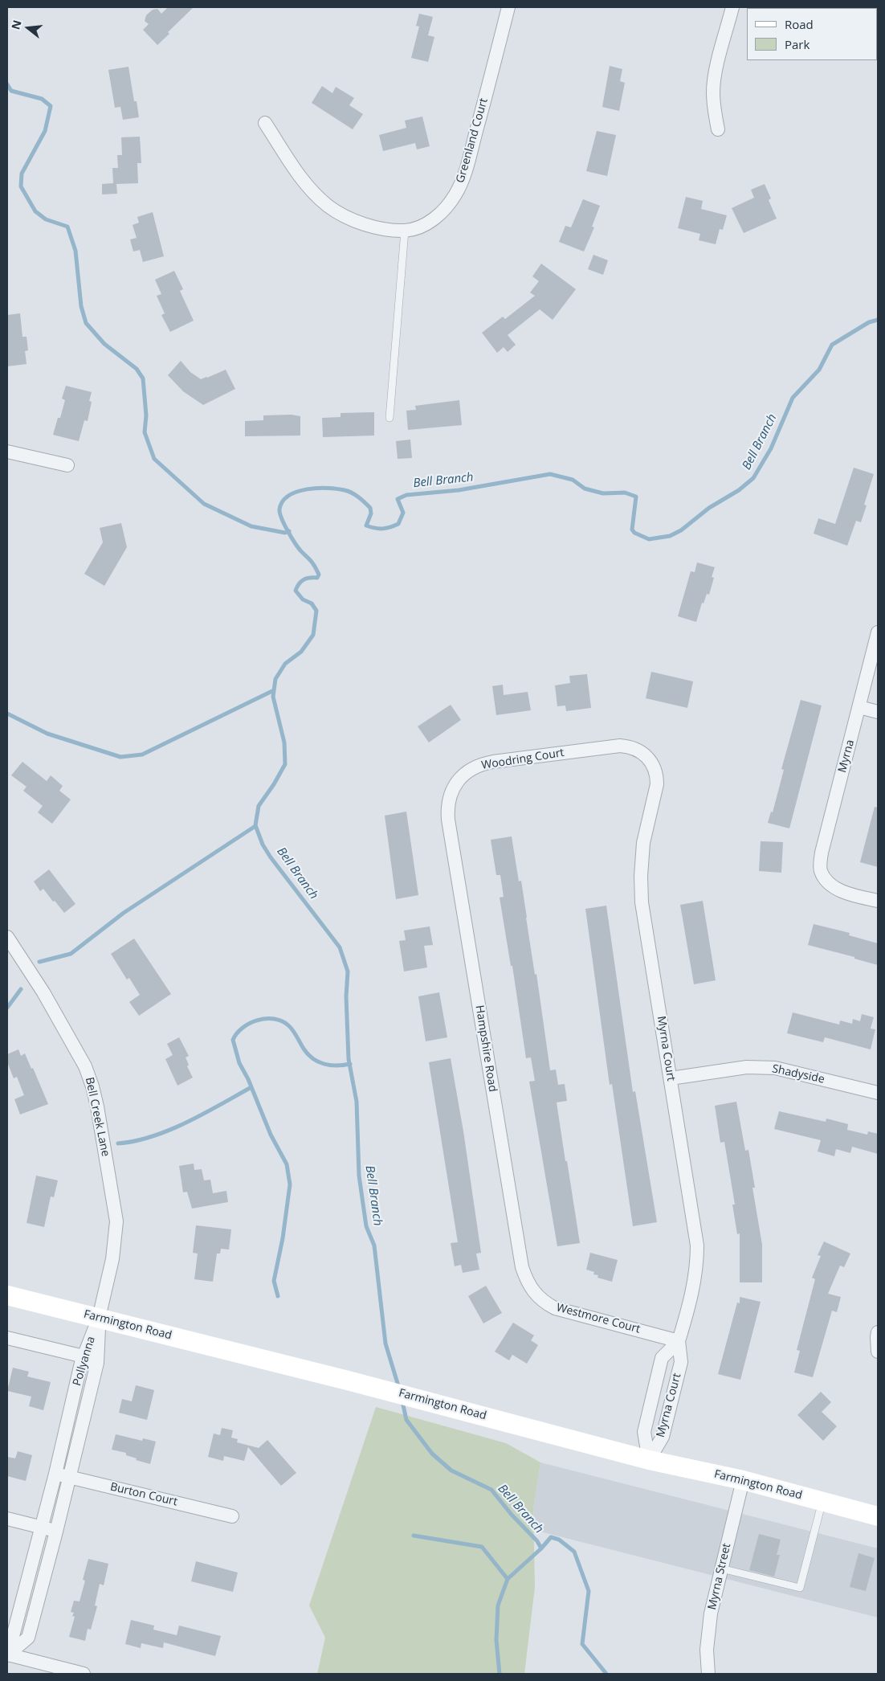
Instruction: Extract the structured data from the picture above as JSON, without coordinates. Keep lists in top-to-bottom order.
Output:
{
  "streets": {
    "main road": ["Farmington Road"],
    "street": [
      "Greenland Court",
      "Myrna",
      "Woodring Court",
      "Hampshire Road",
      "Myrna Court",
      "Shadyside",
      "Bell Creek Lane",
      "Westmore Court",
      "Pollyanna",
      "Burton Court",
      "Myrna Street"
    ]
  },
  "crossings": [
    ["Woodring Court", "Hampshire Road"],
    ["Woodring Court", "Myrna Court"],
    ["Hampshire Road", "Westmore Court"],
    ["Myrna Court", "Shadyside"],
    ["Myrna Court", "Westmore Court"],
    ["Myrna Court", "Farmington Road"],
    ["Bell Creek Lane", "Farmington Road"],
    ["Bell Creek Lane", "Pollyanna"],
    ["Farmington Road", "Pollyanna"],
    ["Farmington Road", "Myrna Street"],
    ["Pollyanna", "Burton Court"]
  ],
  "water": ["Bell Branch"],
  "legend": ["Road", "Park"],
  "north": "left"
}
